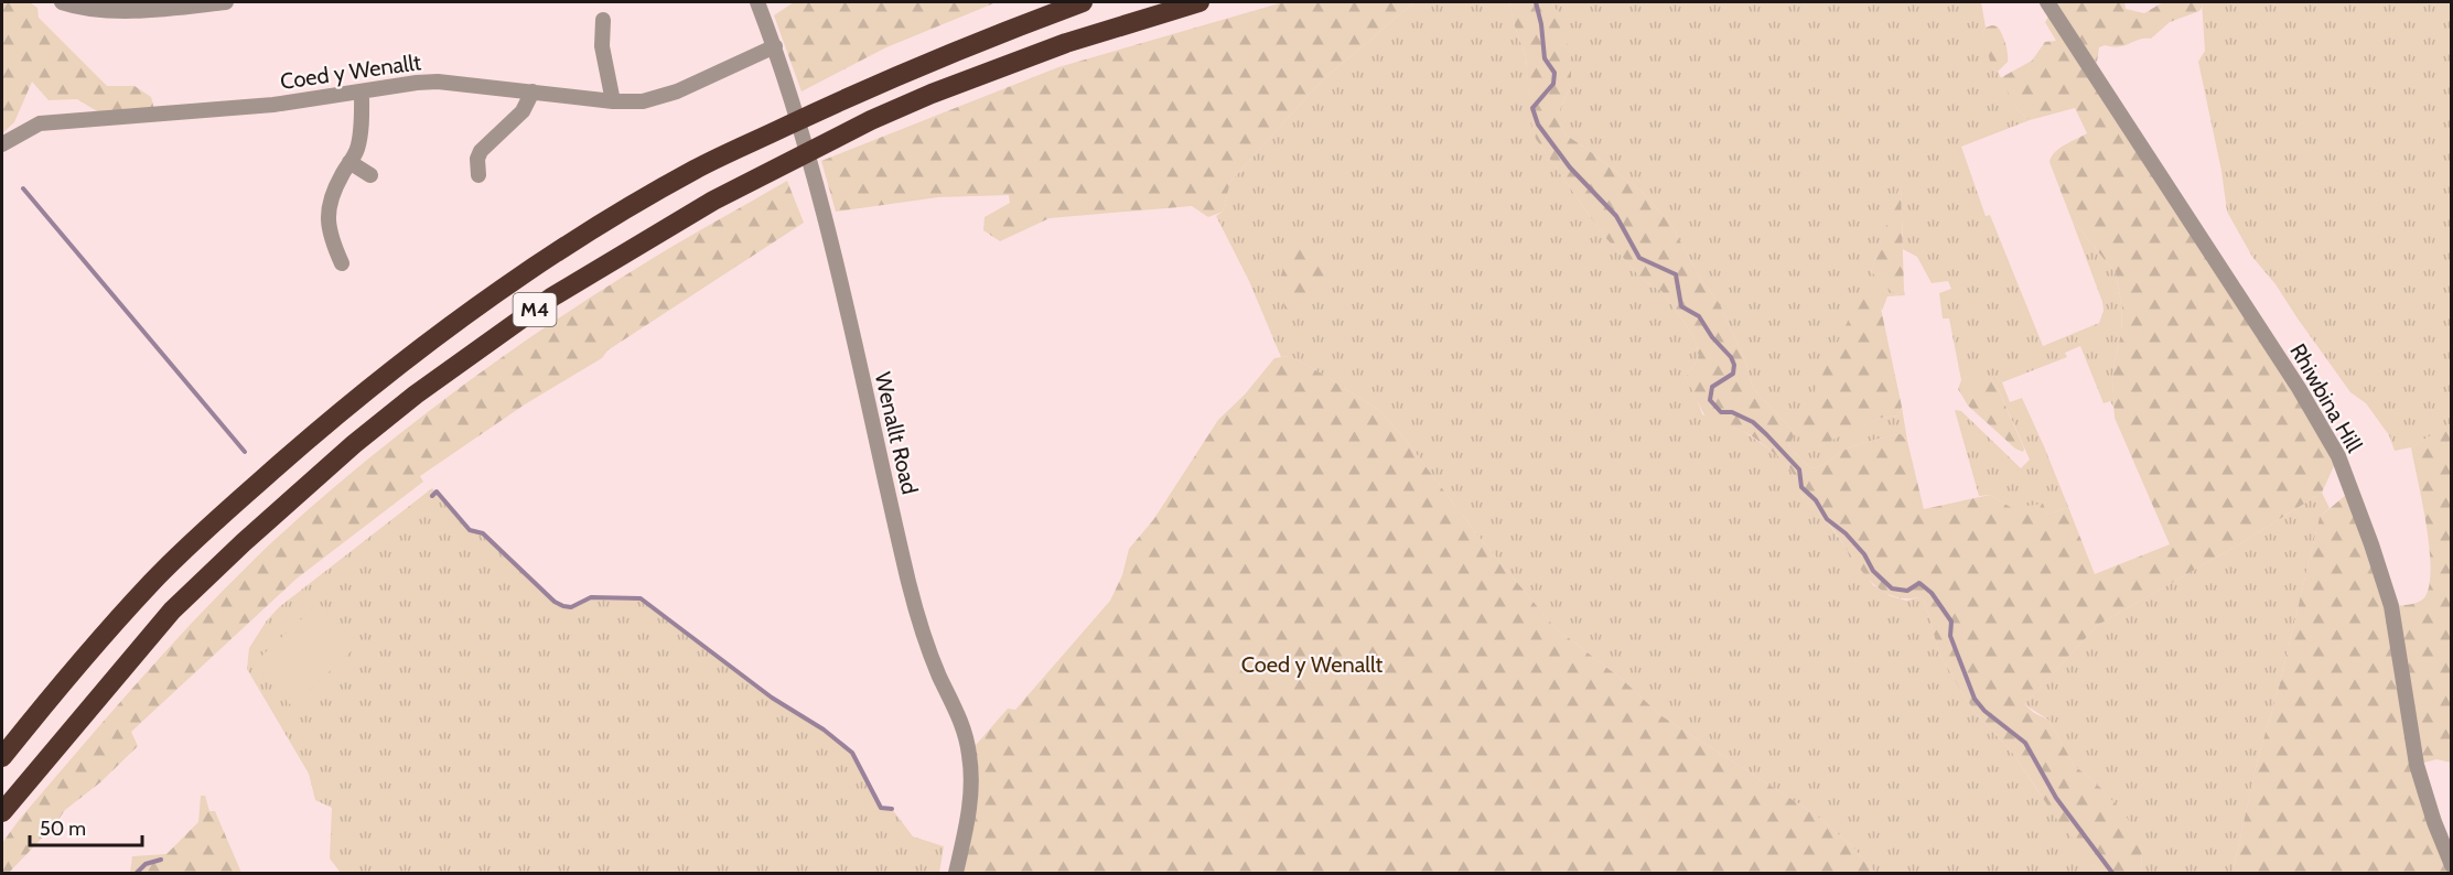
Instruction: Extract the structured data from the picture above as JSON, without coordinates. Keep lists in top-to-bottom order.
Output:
{
  "streets": {
    "highway": ["M4"],
    "street": ["Coed y Wenallt", "Rhiwbina Hill", "Wenallt Road"]
  },
  "crossings": [
    ["Coed y Wenallt", "Wenallt Road"]
  ],
  "parks": ["Coed y Wenallt"],
  "scale_bar": "50 m"
}
